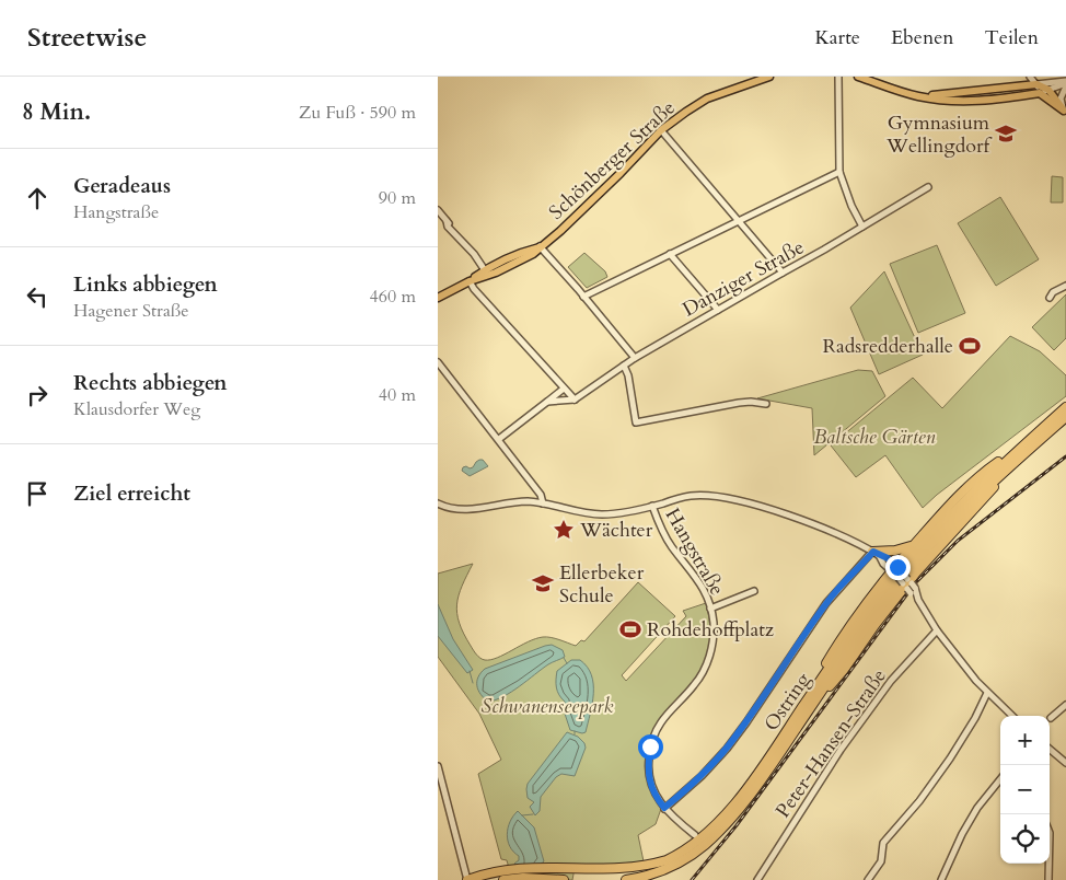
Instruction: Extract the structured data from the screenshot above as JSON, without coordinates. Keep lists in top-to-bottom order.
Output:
{
  "streets": {
    "highway": ["Ostring"],
    "main road": ["Schönberger Straße"],
    "street": ["Danziger Straße", "Hangstraße", "Peter-Hansen-Straße"]
  },
  "parks": ["Baltsche Gärten", "Schwanenseepark"],
  "places": {
    "school or university": ["Gymnasium Wellingdorf", "Ellerbeker Schule"],
    "sports": ["Radsredderhalle", "Rohdehoffplatz"],
    "place": ["Wächter"]
  },
  "page": {
    "header": "Streetwise",
    "nav": ["Karte", "Ebenen", "Teilen"],
    "heading": ["8 Min.", "Zu Fuß · 590 m"],
    "list": [
      ["Geradeaus", "Hangstraße", "90 m"],
      ["Links abbiegen", "Hagener Straße", "460 m"],
      ["Rechts abbiegen", "Klausdorfer Weg", "40 m"],
      "Ziel erreicht"
    ],
    "map_buttons": ["+", "−"]
  }
}
